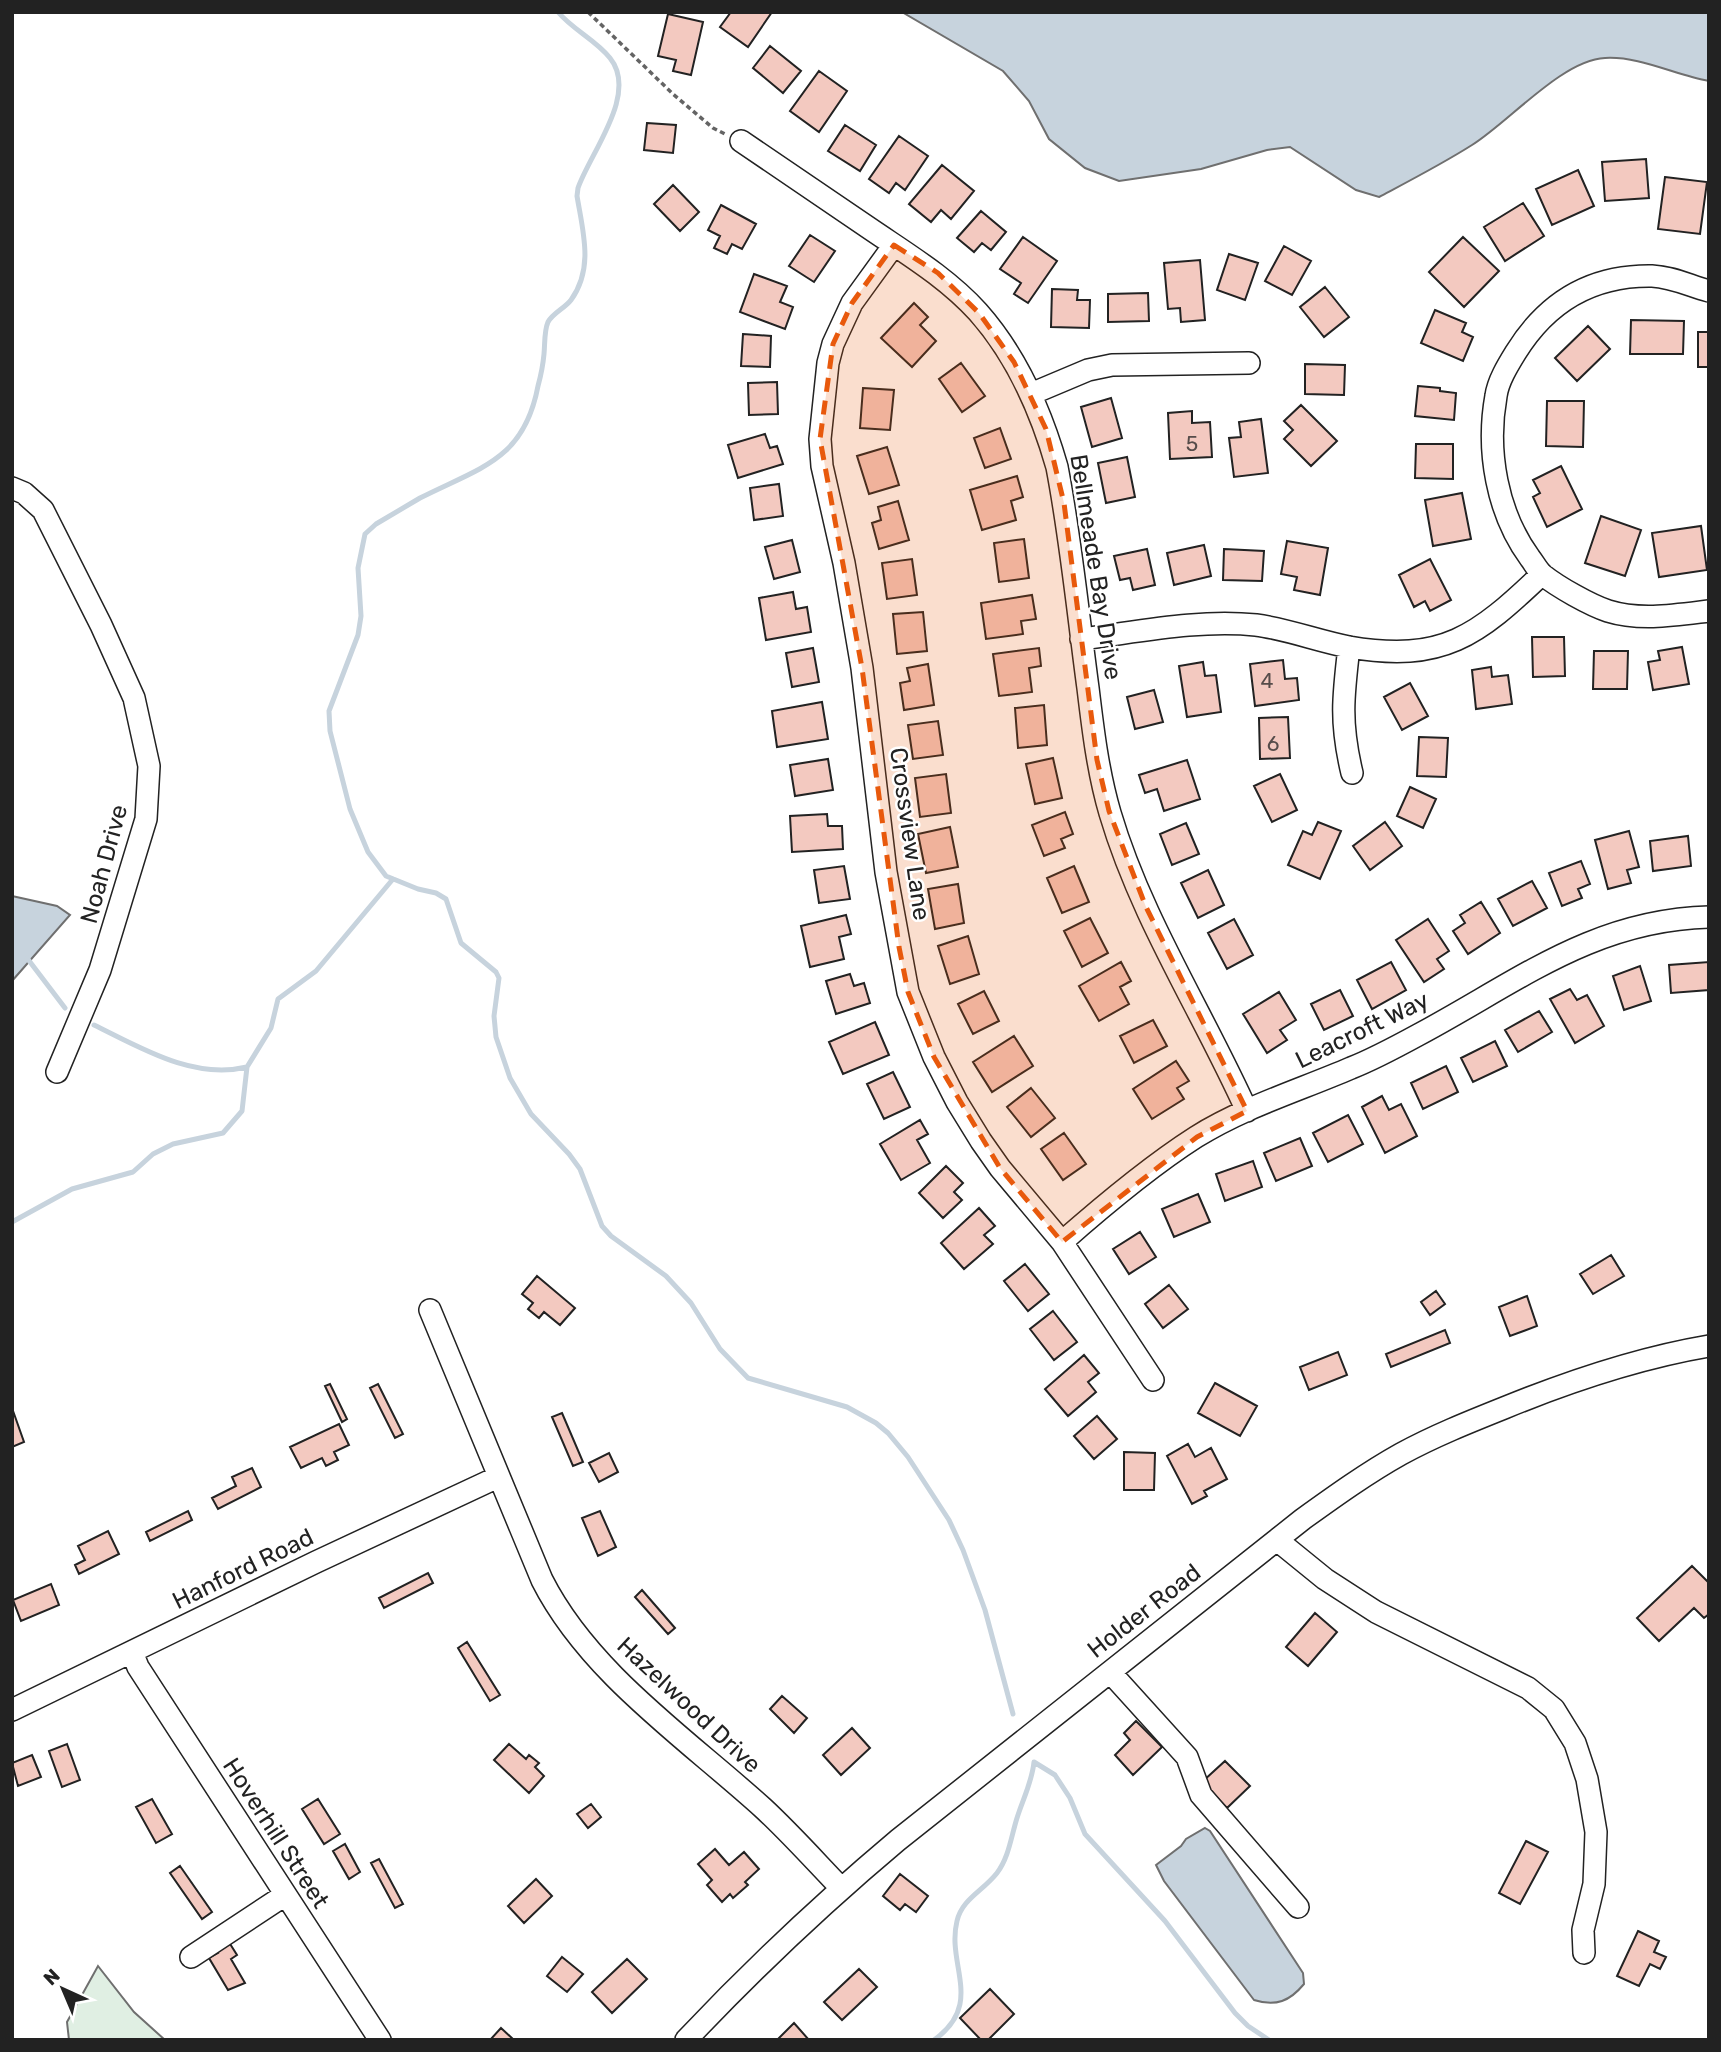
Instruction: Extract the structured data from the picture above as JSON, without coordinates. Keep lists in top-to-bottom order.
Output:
{
  "streets": {
    "street": [
      "Bellmeade Bay Drive",
      "Crossview Lane",
      "Noah Drive",
      "Leacroft Way",
      "Hanford Road",
      "Holder Road",
      "Hazelwood Drive",
      "Hoverhill Street"
    ]
  },
  "crossings": [
    ["Bellmeade Bay Drive", "Crossview Lane"],
    ["Bellmeade Bay Drive", "Leacroft Way"],
    ["Crossview Lane", "Leacroft Way"],
    ["Hanford Road", "Hazelwood Drive"],
    ["Hanford Road", "Hoverhill Street"],
    ["Holder Road", "Hazelwood Drive"]
  ],
  "house_numbers": ["5", "4", "6"],
  "north": "top left"
}
